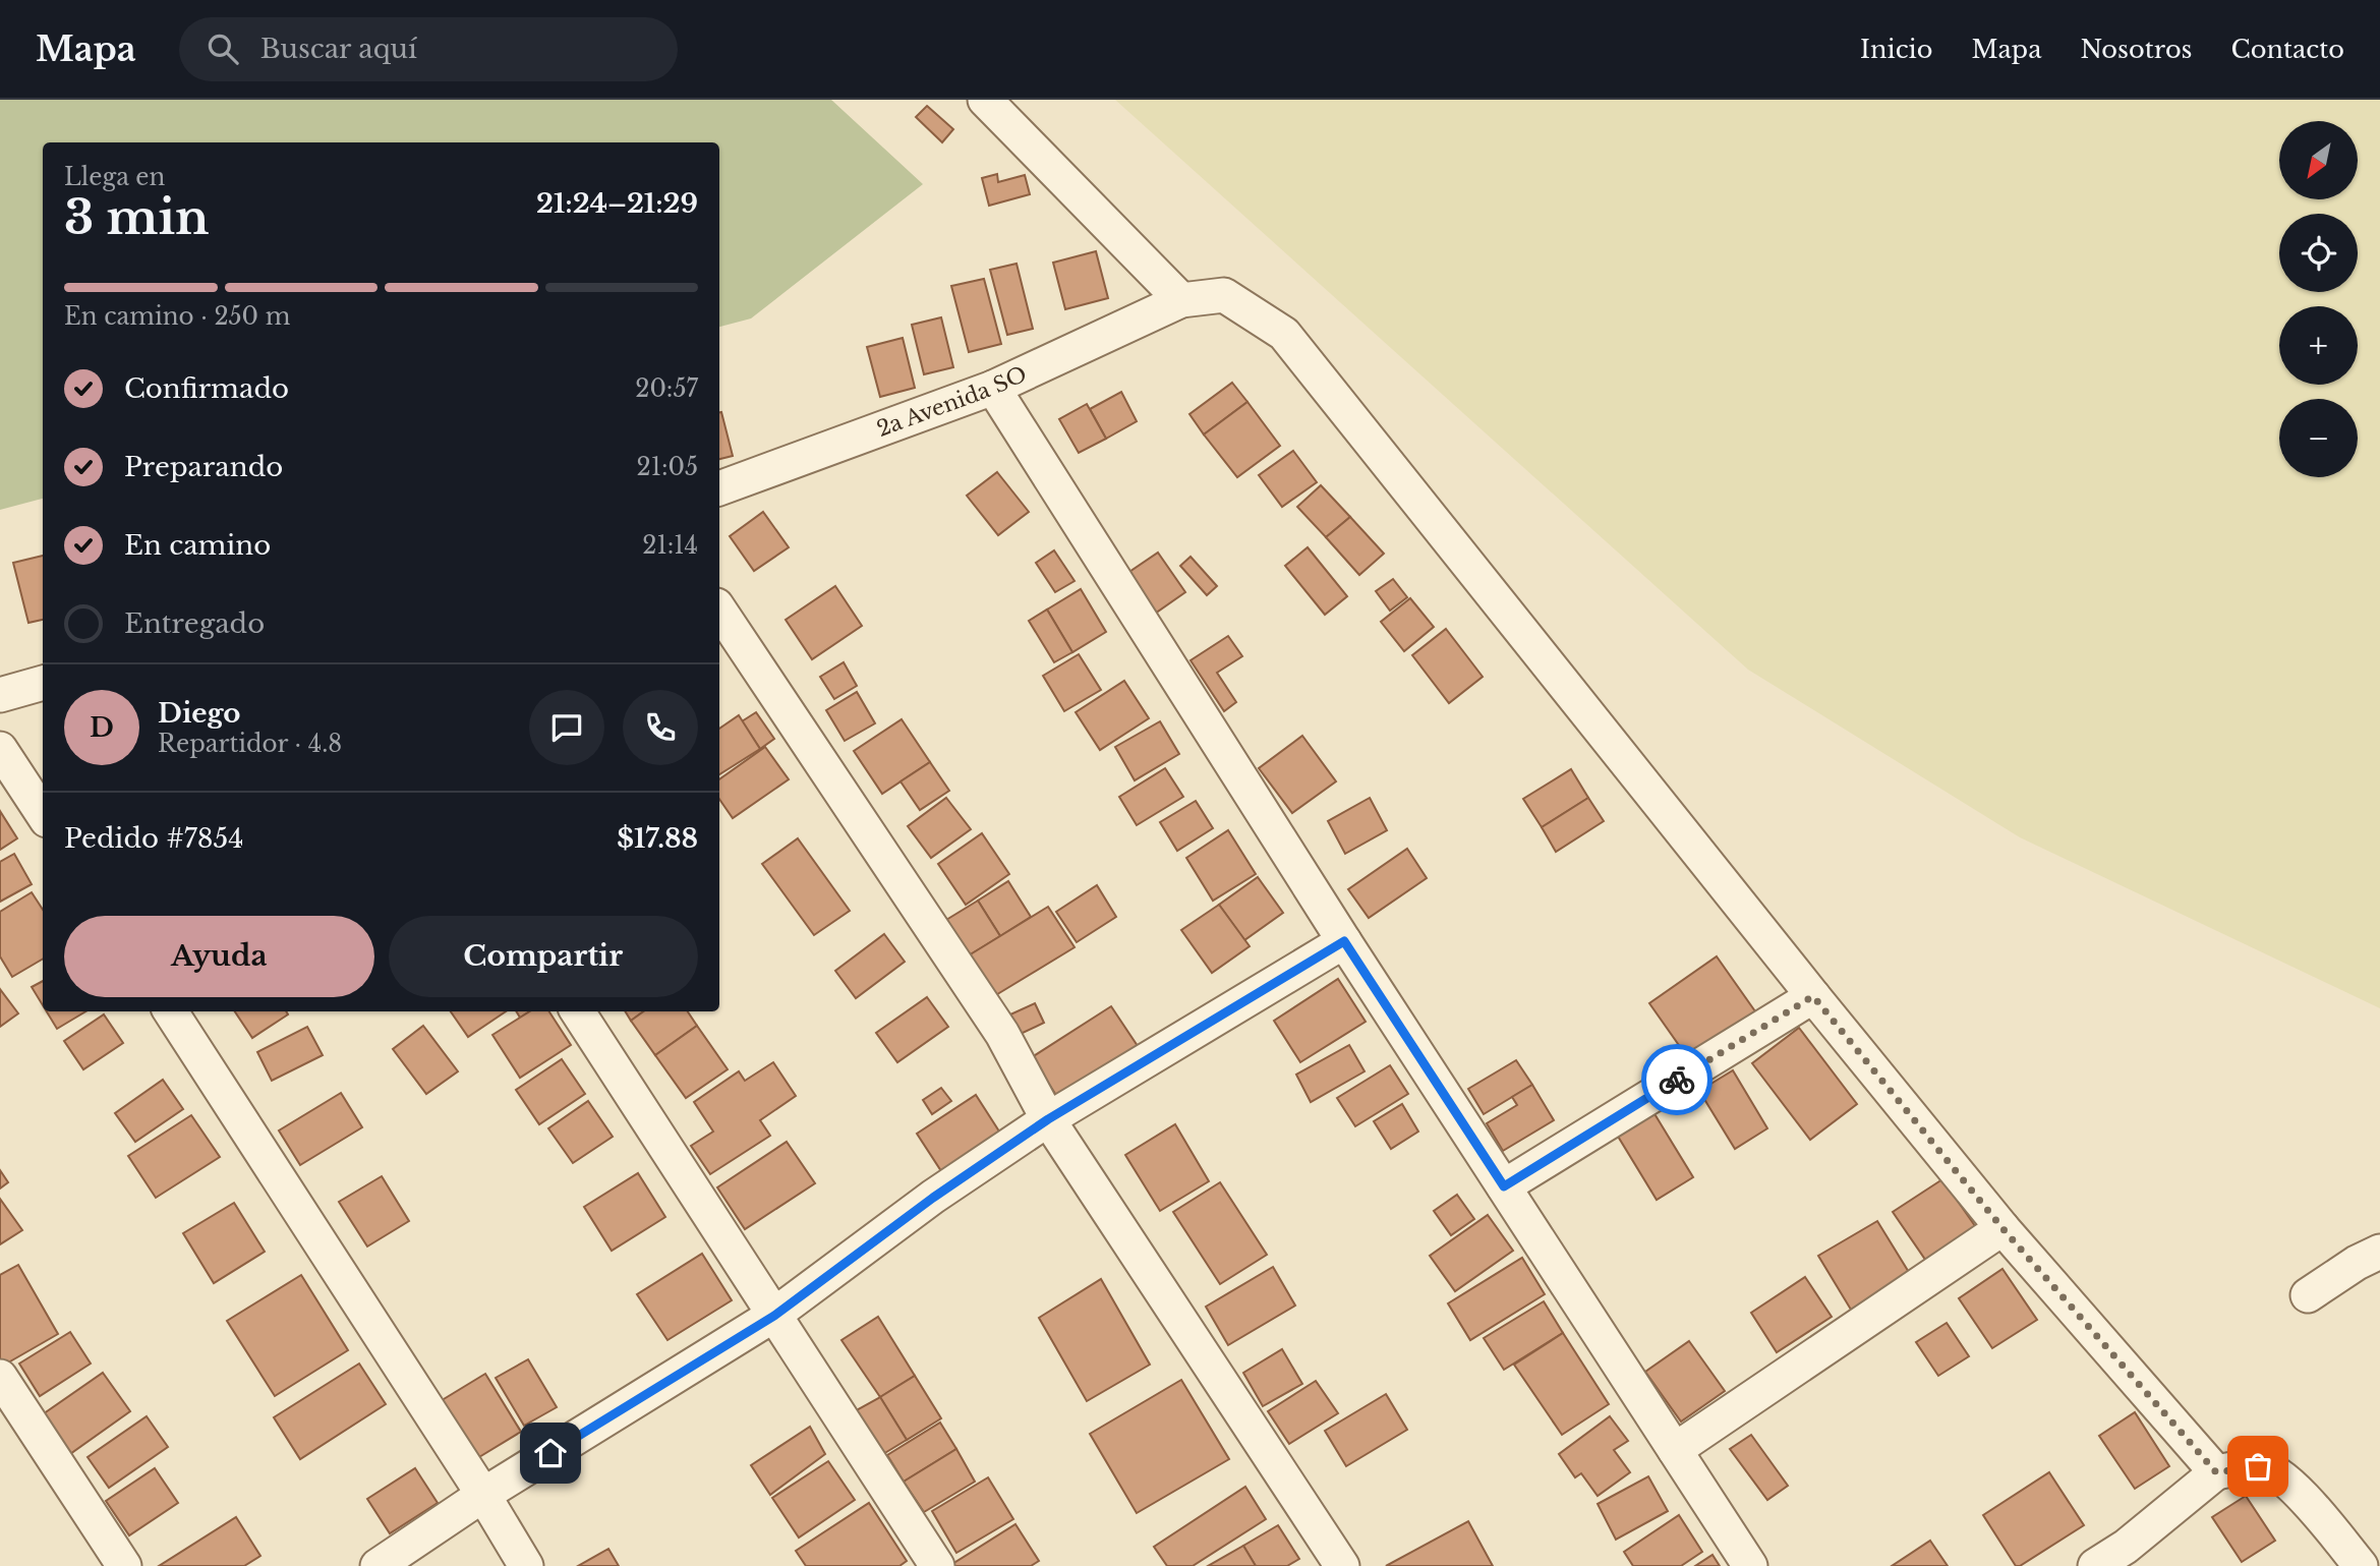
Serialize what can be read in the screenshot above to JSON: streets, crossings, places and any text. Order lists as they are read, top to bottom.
{
  "streets": {
    "street": ["2a Avenida SO"]
  },
  "north": "bottom left",
  "page": {
    "header": "Mapa",
    "search": "Buscar aquí",
    "nav": [
      "Inicio",
      "Mapa",
      "Nosotros",
      "Contacto"
    ],
    "map_buttons": ["+", "−"],
    "heading": ["3 min", "Llega en", "21:24–21:29"],
    "panel": [
      "Diego",
      "Repartidor · 4.8",
      "Pedido #7854",
      "$17.88"
    ],
    "bar": "En camino · 250 m",
    "list": [
      ["Confirmado", "20:57"],
      ["Preparando", "21:05"],
      ["En camino", "21:14"],
      "Entregado"
    ],
    "round": "D",
    "buttons": ["Ayuda", "Compartir"]
  }
}
